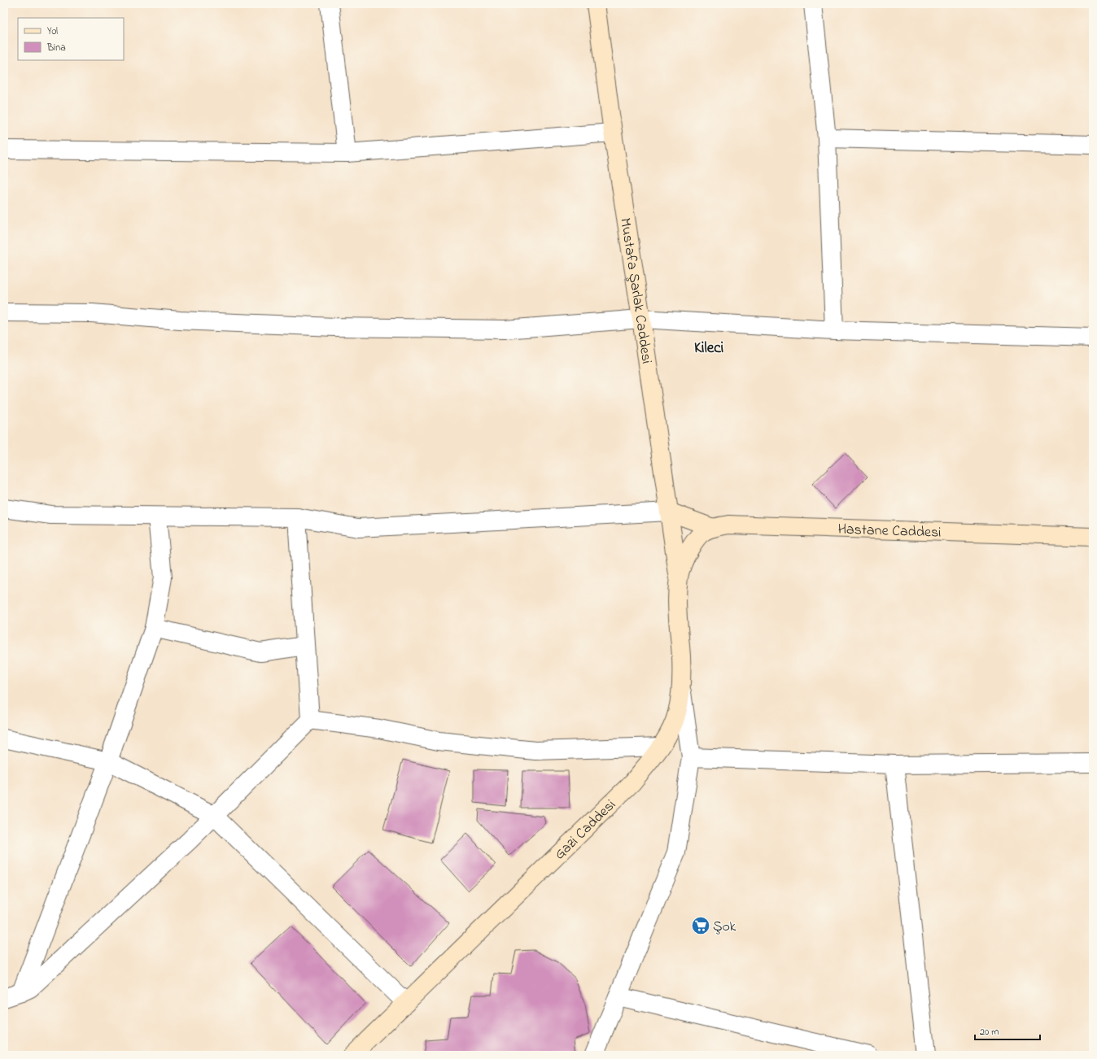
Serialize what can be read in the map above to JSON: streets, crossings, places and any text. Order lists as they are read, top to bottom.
{
  "streets": {
    "main road": ["Mustafa Şarlak Caddesi", "Hastane Caddesi", "Gazi Caddesi"]
  },
  "crossings": [
    ["Mustafa Şarlak Caddesi", "Gazi Caddesi"],
    ["Hastane Caddesi", "Gazi Caddesi"]
  ],
  "districts": ["Kileci"],
  "places": {
    "supermarket": ["Şok"]
  },
  "legend": ["Yol", "Bina"],
  "scale_bar": "20 m"
}
